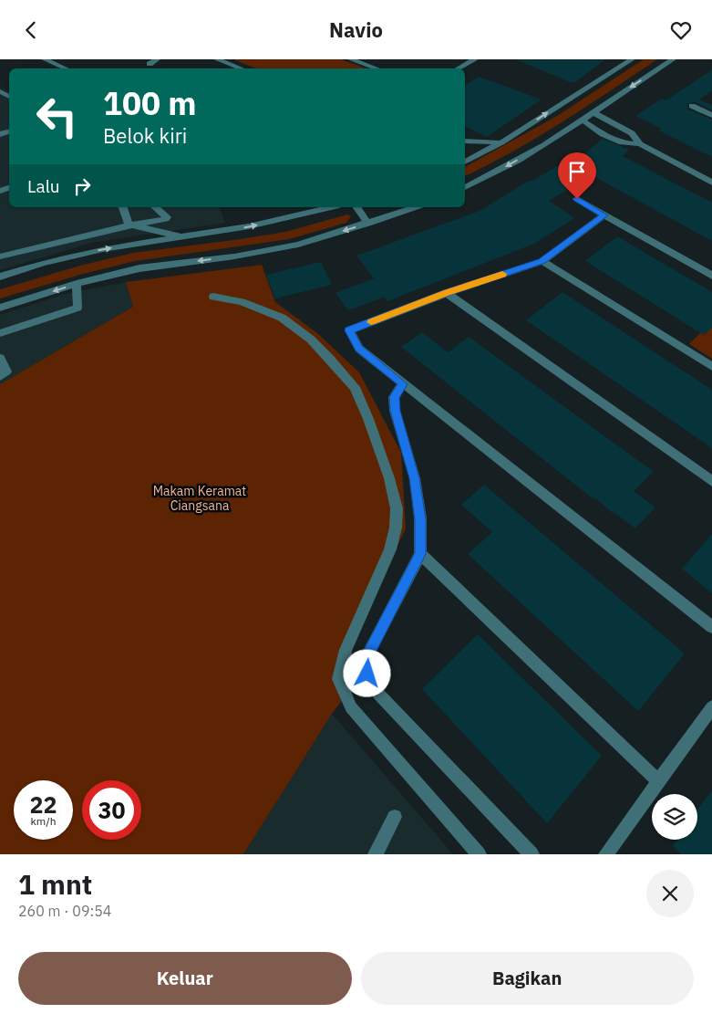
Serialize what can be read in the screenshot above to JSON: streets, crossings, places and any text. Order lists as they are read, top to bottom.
{
  "parks": ["Makam Keramat Ciangsana"],
  "page": {
    "header": "Navio",
    "turn": ["100 m", "Belok kiri"],
    "then": "Lalu",
    "speed": "22 km/h",
    "limit": "30",
    "heading": ["1 mnt", "260 m · 09:54"],
    "buttons": ["Keluar", "Bagikan"]
  }
}
